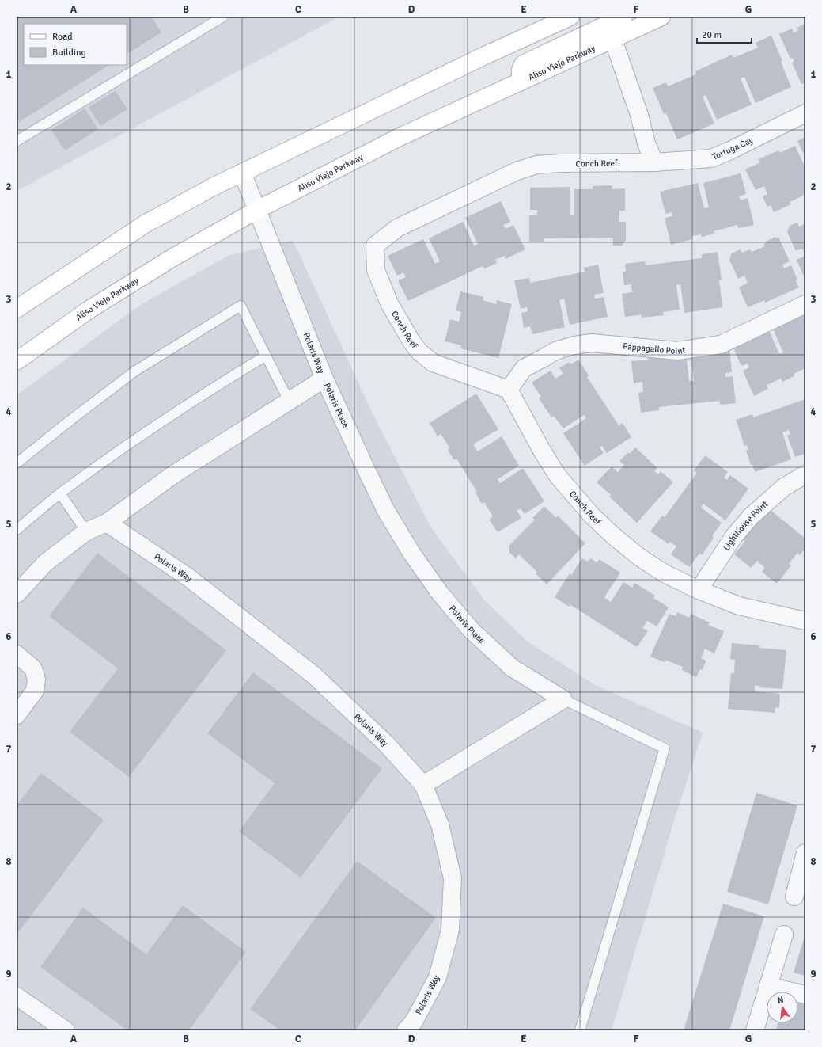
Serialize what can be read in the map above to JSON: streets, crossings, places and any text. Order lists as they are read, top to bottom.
{
  "streets": {
    "main road": ["Aliso Viejo Parkway"],
    "street": [
      "Tortuga Cay",
      "Conch Reef",
      "Pappagallo Point",
      "Polaris Way",
      "Polaris Place",
      "Lighthouse Point"
    ]
  },
  "crossings": [
    ["Aliso Viejo Parkway", "Polaris Way"],
    ["Tortuga Cay", "Conch Reef"],
    ["Conch Reef", "Pappagallo Point"],
    ["Conch Reef", "Lighthouse Point"],
    ["Polaris Way", "Polaris Place"]
  ],
  "legend": ["Road", "Building"],
  "scale_bar": "20 m",
  "north": "top",
  "grid": {
    "columns": [
      "A",
      "B",
      "C",
      "D",
      "E",
      "F",
      "G"
    ],
    "rows": [
      "1",
      "2",
      "3",
      "4",
      "5",
      "6",
      "7",
      "8",
      "9"
    ]
  }
}
